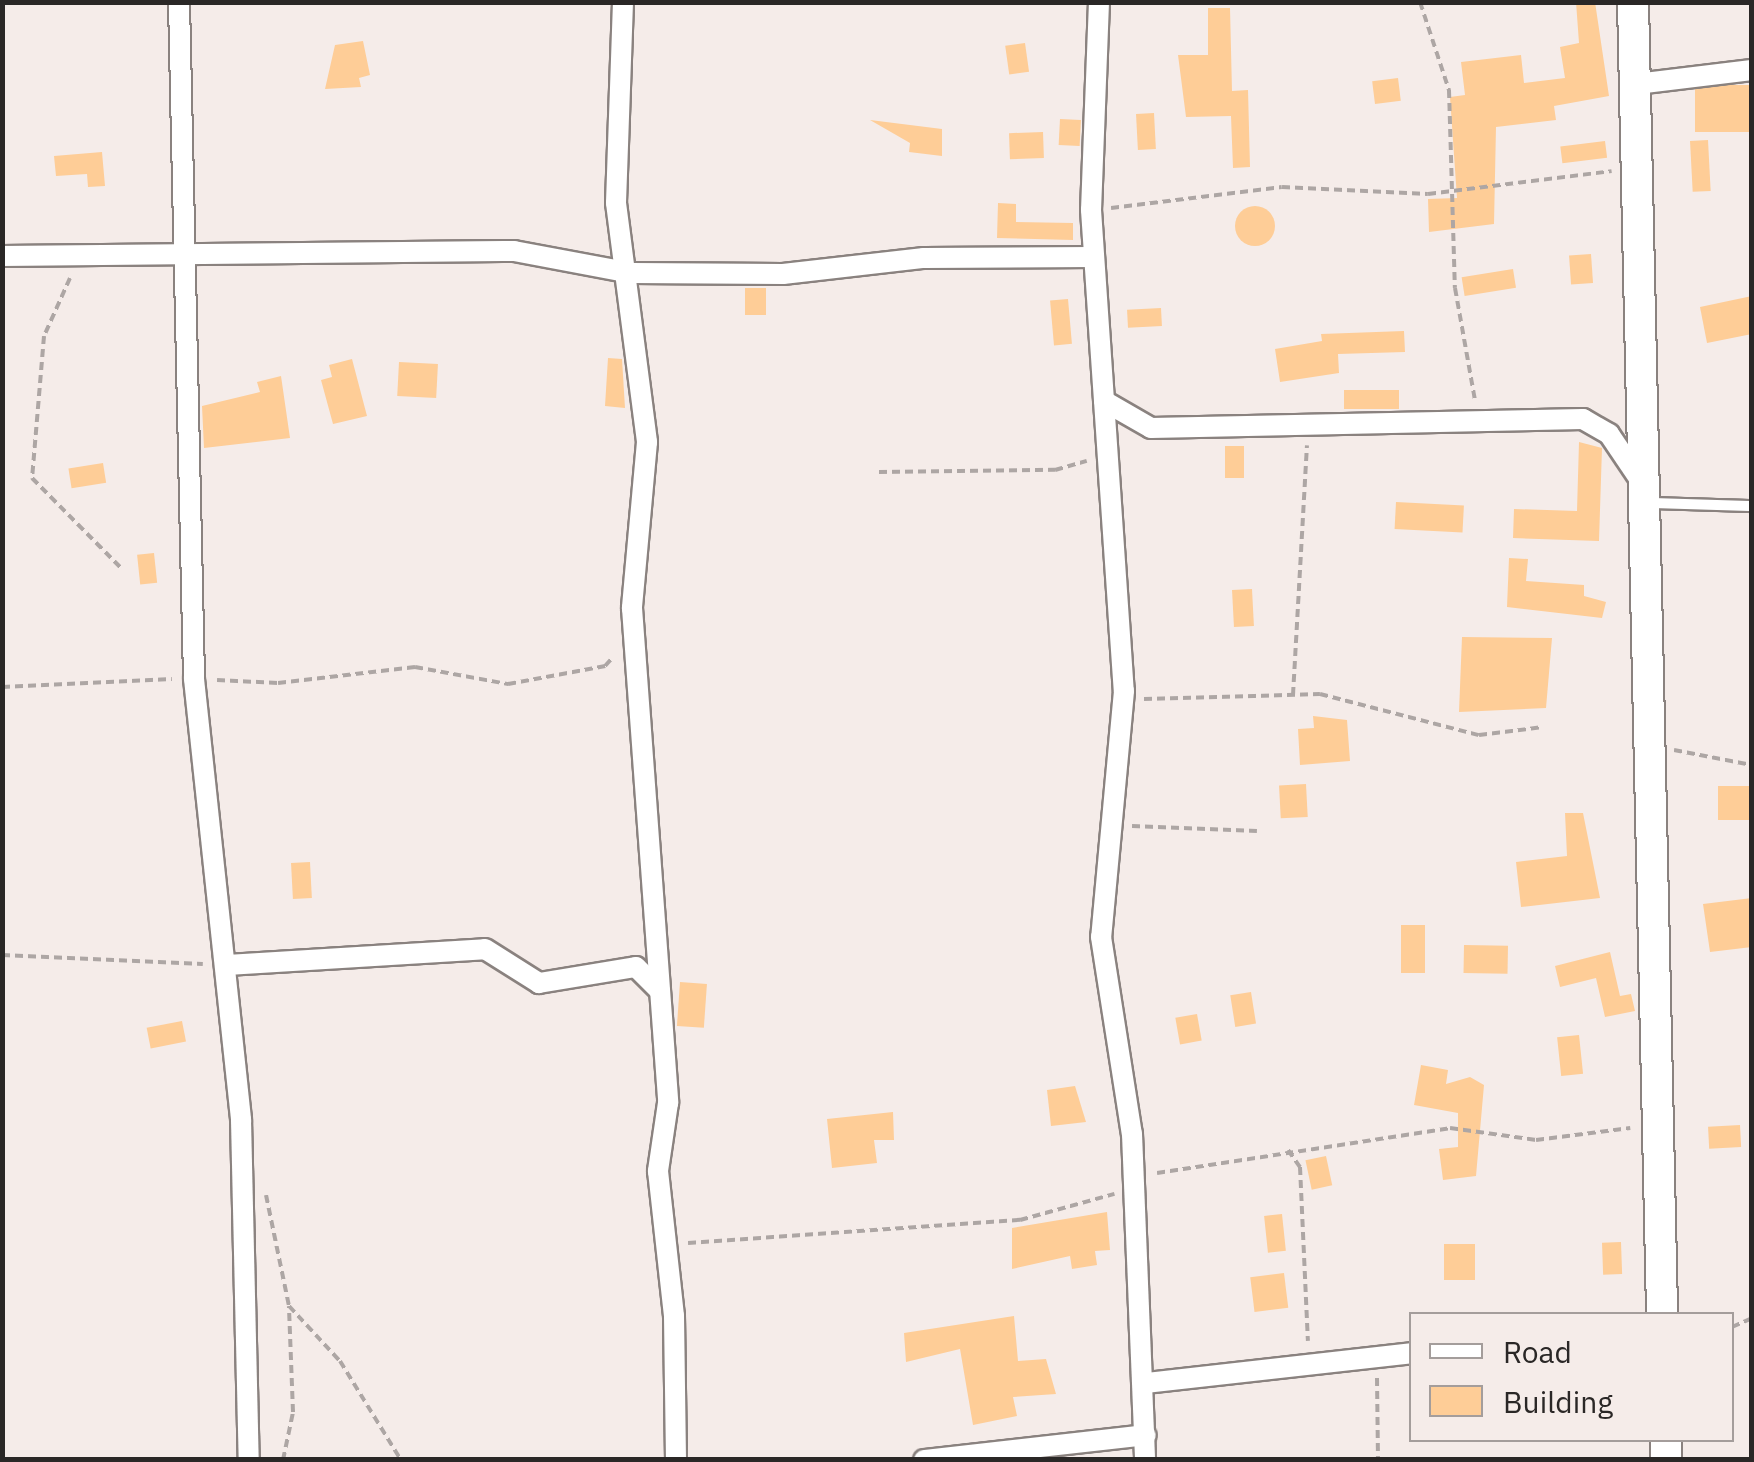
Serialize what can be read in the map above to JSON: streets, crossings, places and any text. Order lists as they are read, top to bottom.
{
  "legend": ["Road", "Building"]
}
